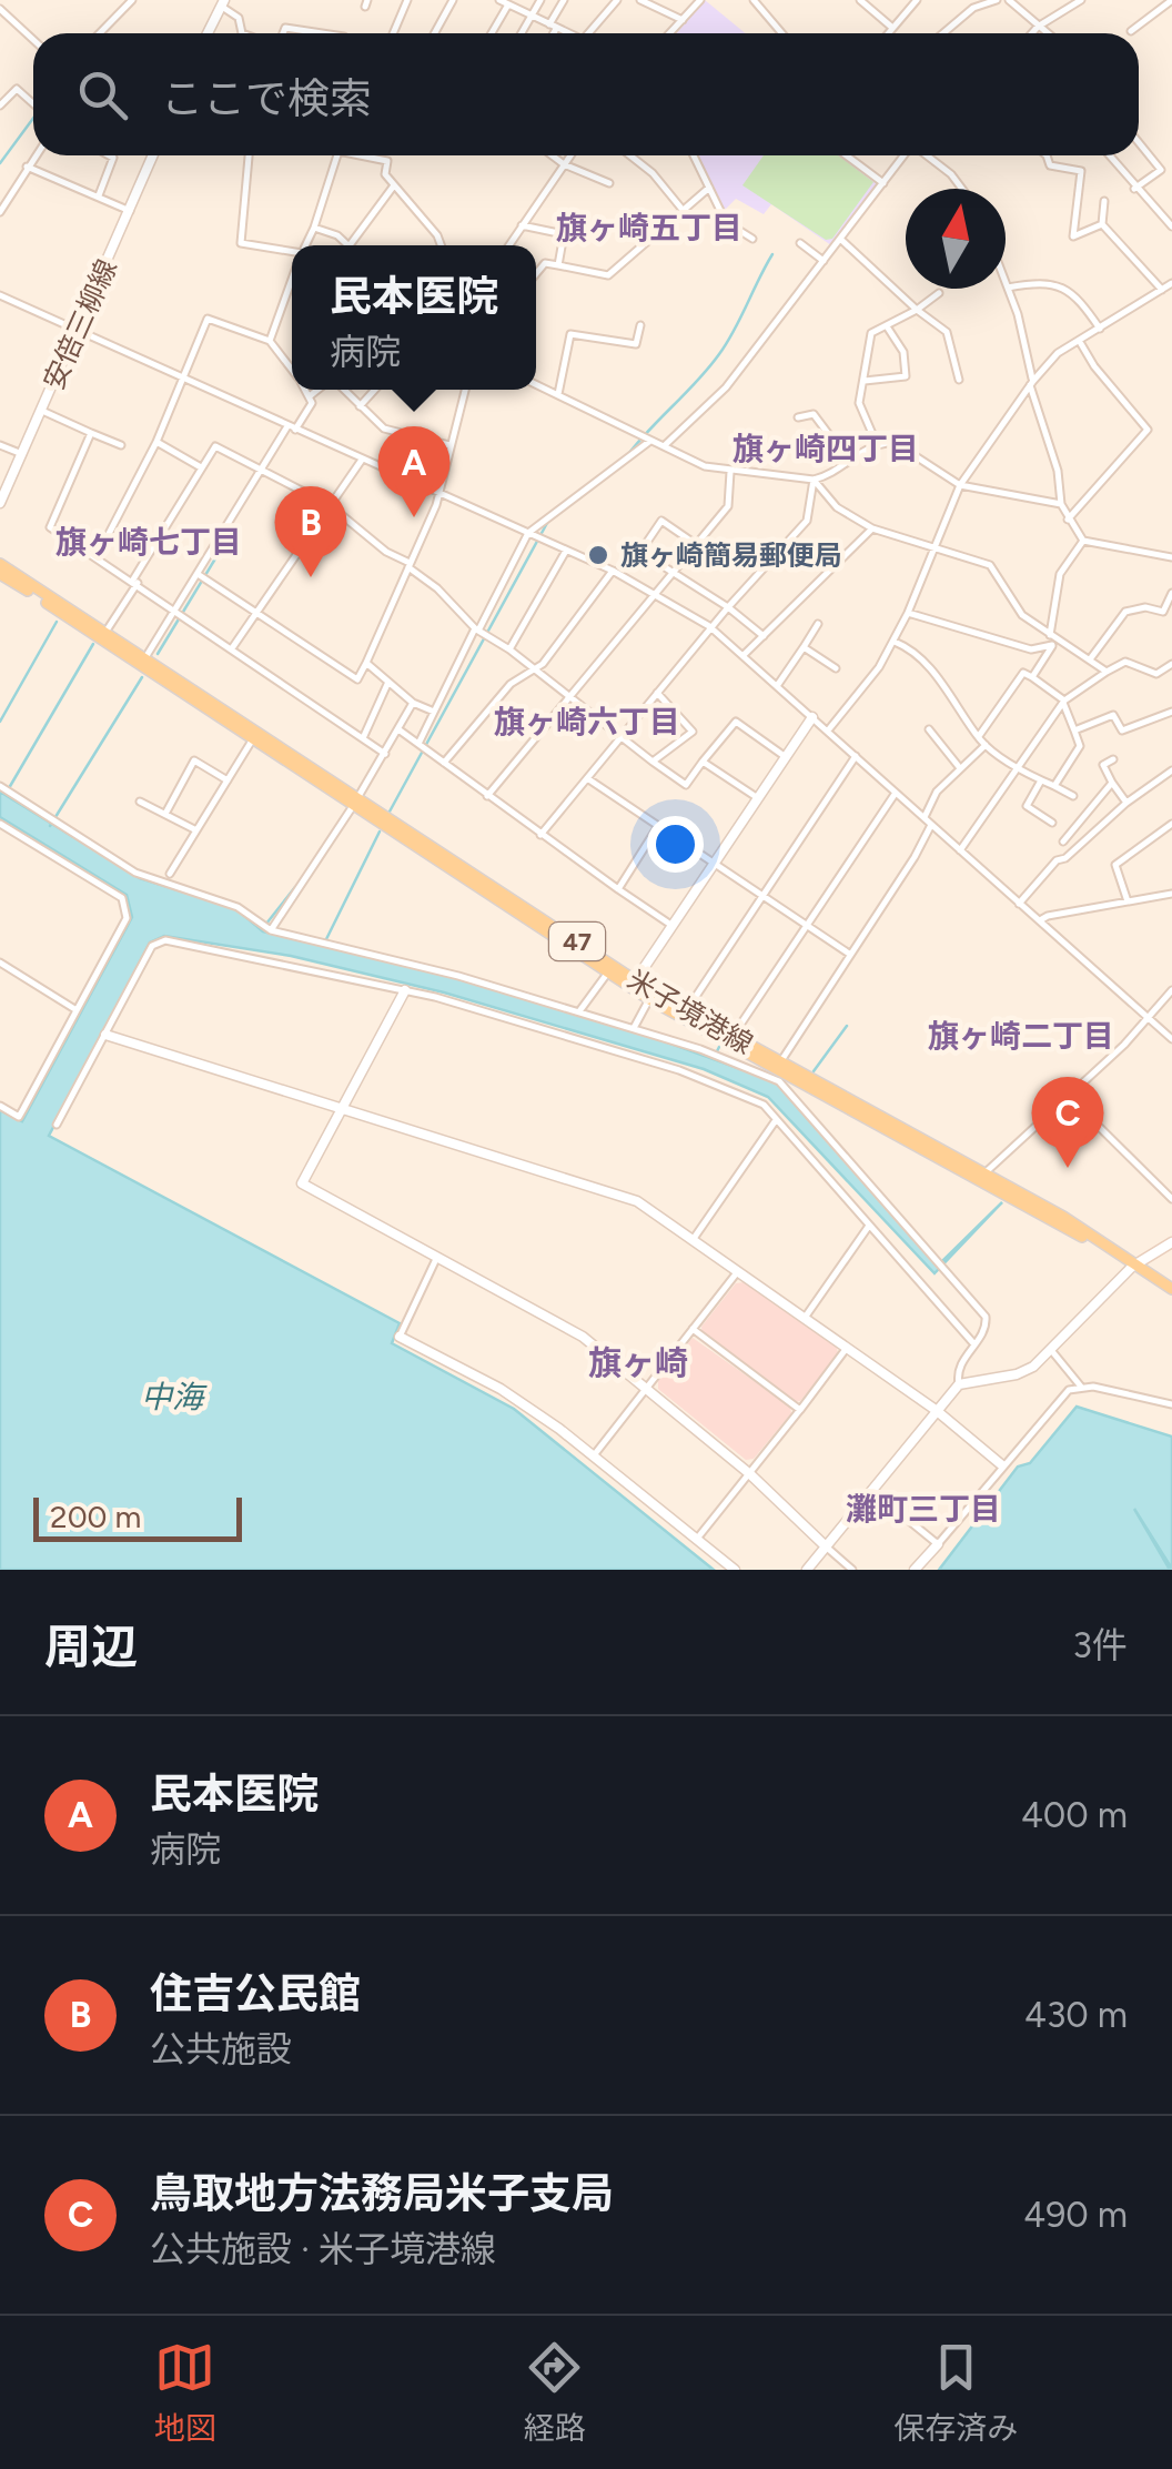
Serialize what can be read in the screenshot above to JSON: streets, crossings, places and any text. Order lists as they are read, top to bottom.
{
  "streets": {
    "main road": ["47", "米子境港線"],
    "street": ["安倍三柳線"]
  },
  "districts": [
    "旗ヶ崎五丁目",
    "旗ヶ崎四丁目",
    "旗ヶ崎七丁目",
    "旗ヶ崎六丁目",
    "旗ヶ崎二丁目",
    "旗ヶ崎",
    "灘町三丁目"
  ],
  "water": ["中海"],
  "places": ["旗ヶ崎簡易郵便局"],
  "scale_bar": "200 m",
  "north": "top",
  "page": {
    "search": "ここで検索",
    "popup": ["民本医院", "病院"],
    "pins": ["A", "B", "C"],
    "scale": "200 m",
    "heading": ["周辺", "3件"],
    "list": [
      {
        "mark": "A",
        "name": "民本医院",
        "note": "病院",
        "value": "400 m"
      },
      {
        "mark": "B",
        "name": "住吉公民館",
        "note": "公共施設",
        "value": "430 m"
      },
      {
        "mark": "C",
        "name": "鳥取地方法務局米子支局",
        "note": "公共施設 · 米子境港線",
        "value": "490 m"
      }
    ],
    "nav": ["地図", "経路", "保存済み"]
  }
}
